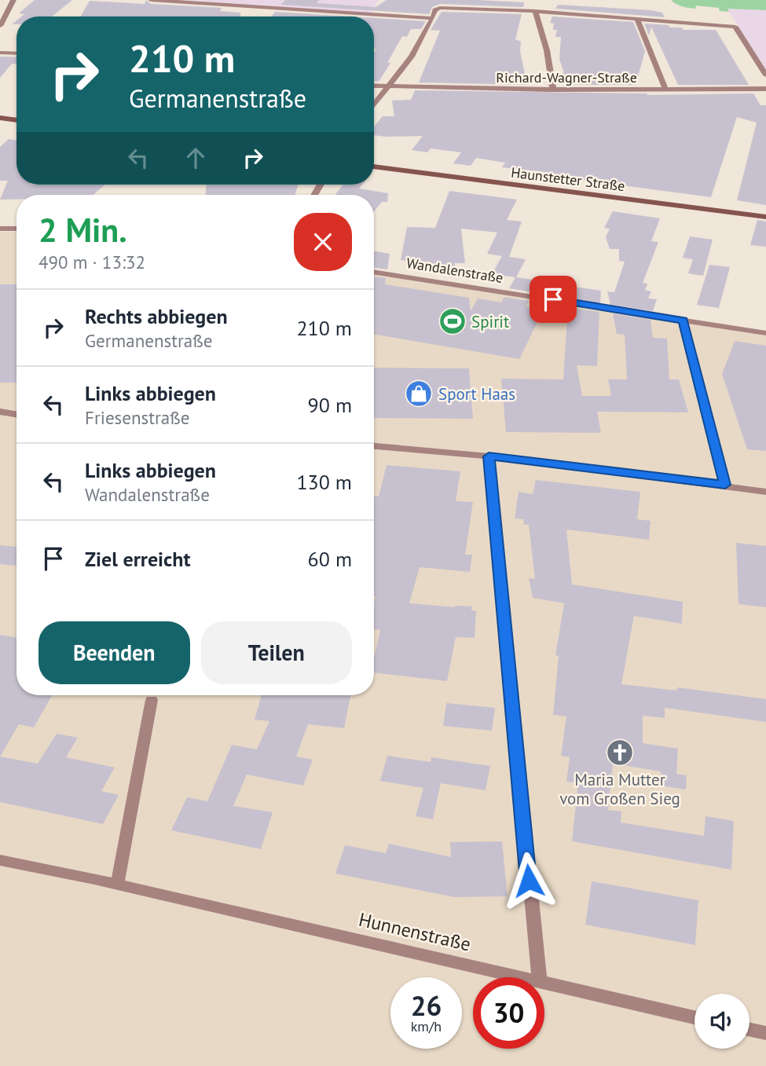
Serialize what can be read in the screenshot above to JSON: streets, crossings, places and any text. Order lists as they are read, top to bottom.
{
  "streets": {
    "main road": ["Haunstetter Straße"],
    "street": ["Richard-Wagner-Straße", "Wandalenstraße", "Hunnenstraße"]
  },
  "places": {
    "sports": ["Spirit"],
    "shop": ["Sport Haas"],
    "church": ["Maria Mutter vom Großen Sieg"]
  },
  "page": {
    "turn": ["210 m", "Germanenstraße"],
    "heading": ["2 Min.", "490 m · 13:32"],
    "list": [
      {
        "name": "Rechts abbiegen",
        "note": "Germanenstraße",
        "value": "210 m"
      },
      {
        "name": "Links abbiegen",
        "note": "Friesenstraße",
        "value": "90 m"
      },
      {
        "name": "Links abbiegen",
        "note": "Wandalenstraße",
        "value": "130 m"
      },
      {
        "name": "Ziel erreicht",
        "value": "60 m"
      }
    ],
    "buttons": ["Beenden", "Teilen"],
    "speed": "26 km/h",
    "limit": "30"
  }
}
